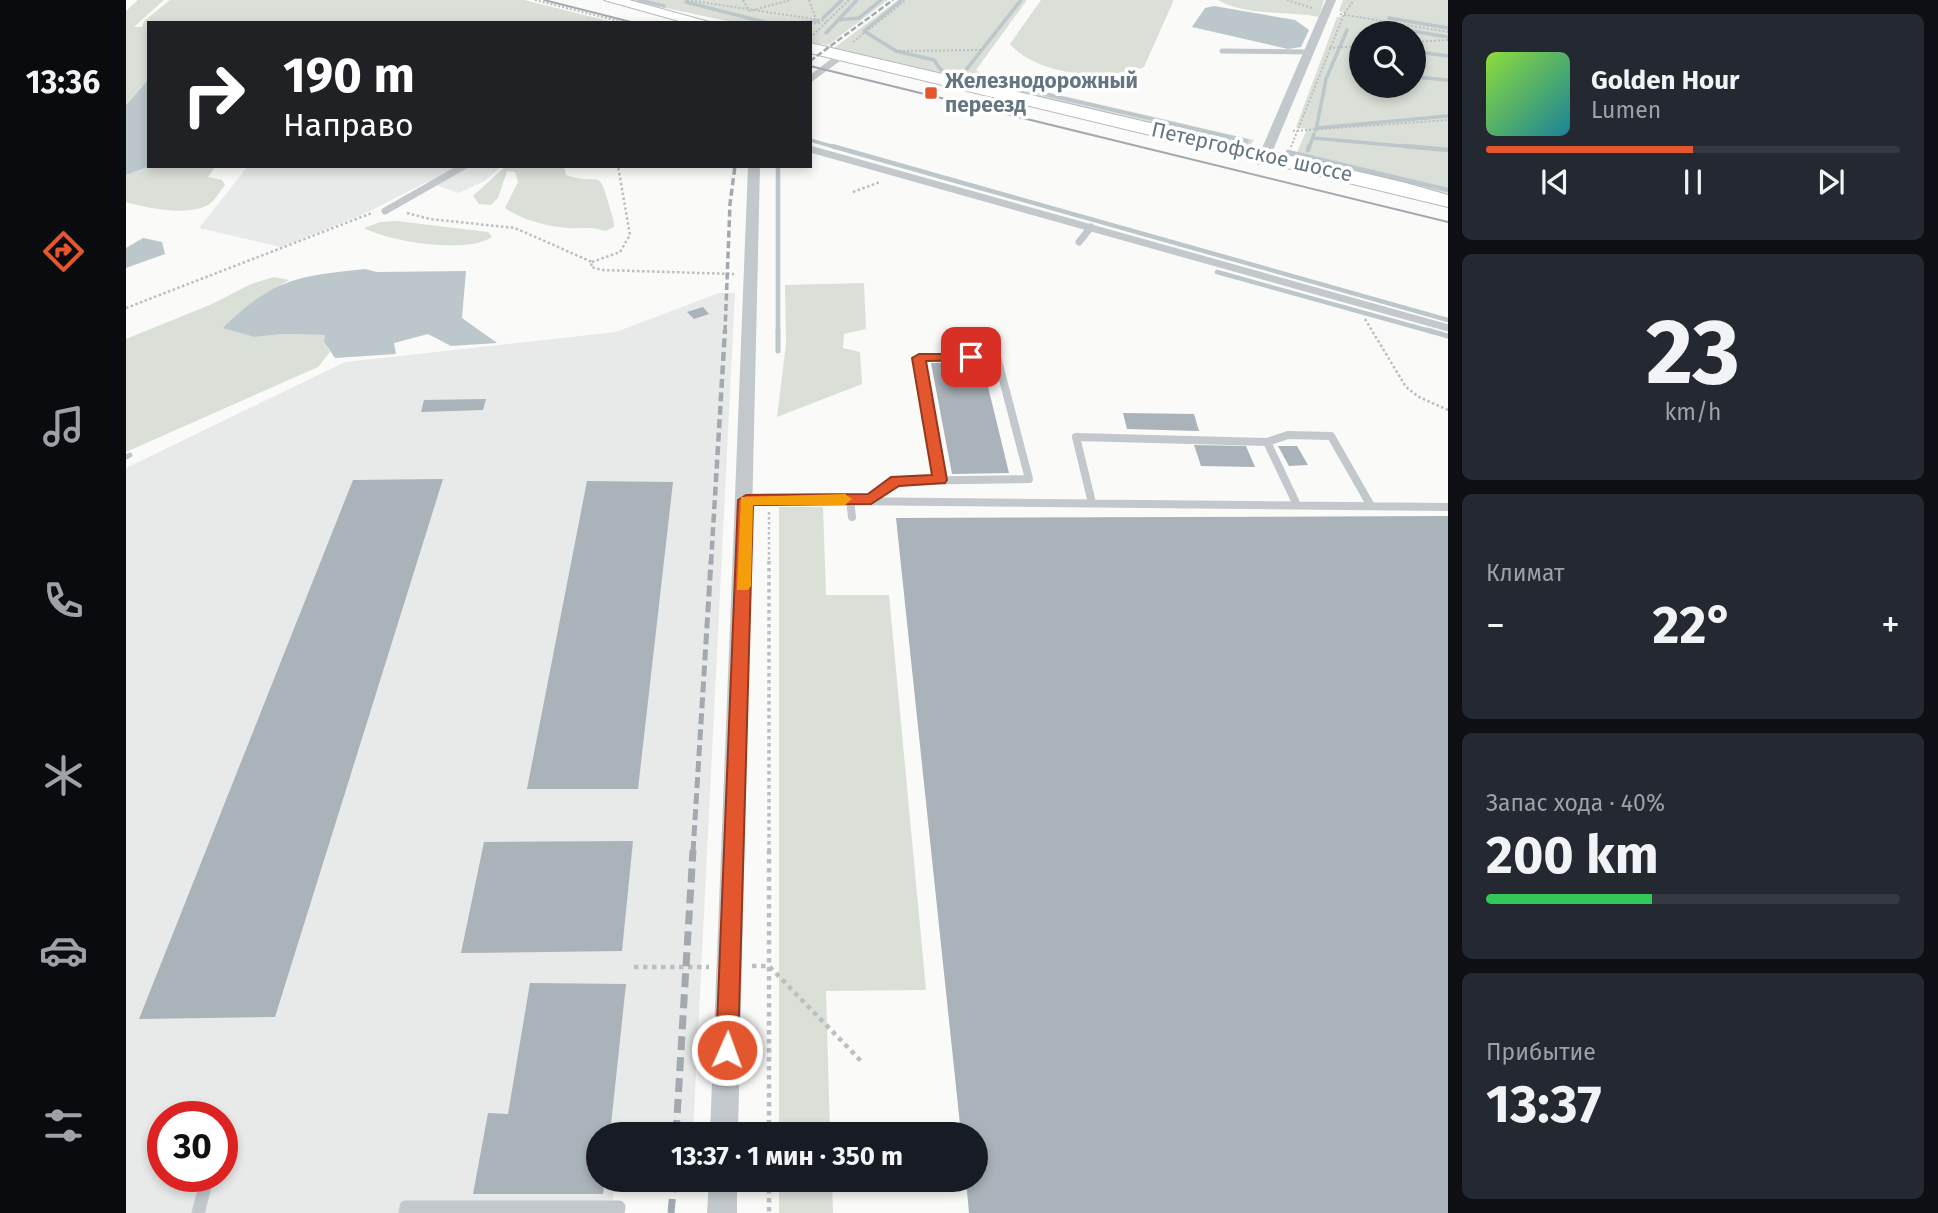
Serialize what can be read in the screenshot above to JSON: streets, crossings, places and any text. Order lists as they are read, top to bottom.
{
  "streets": {
    "main road": ["Петергофское шоссе"]
  },
  "places": {
    "transit": ["Железнодорожный переезд"]
  },
  "page": {
    "tabs": "13:36",
    "turn": ["190 m", "Направо"],
    "song": ["Golden Hour", "Lumen"],
    "tile": [
      ["23", "km/h"],
      "Климат",
      ["Запас хода · 40%", "200 km"],
      ["Прибытие", "13:37"]
    ],
    "heat": ["−", "22°", "+"],
    "limit": "30",
    "trip": "13:37 · 1 мин · 350 m"
  }
}
